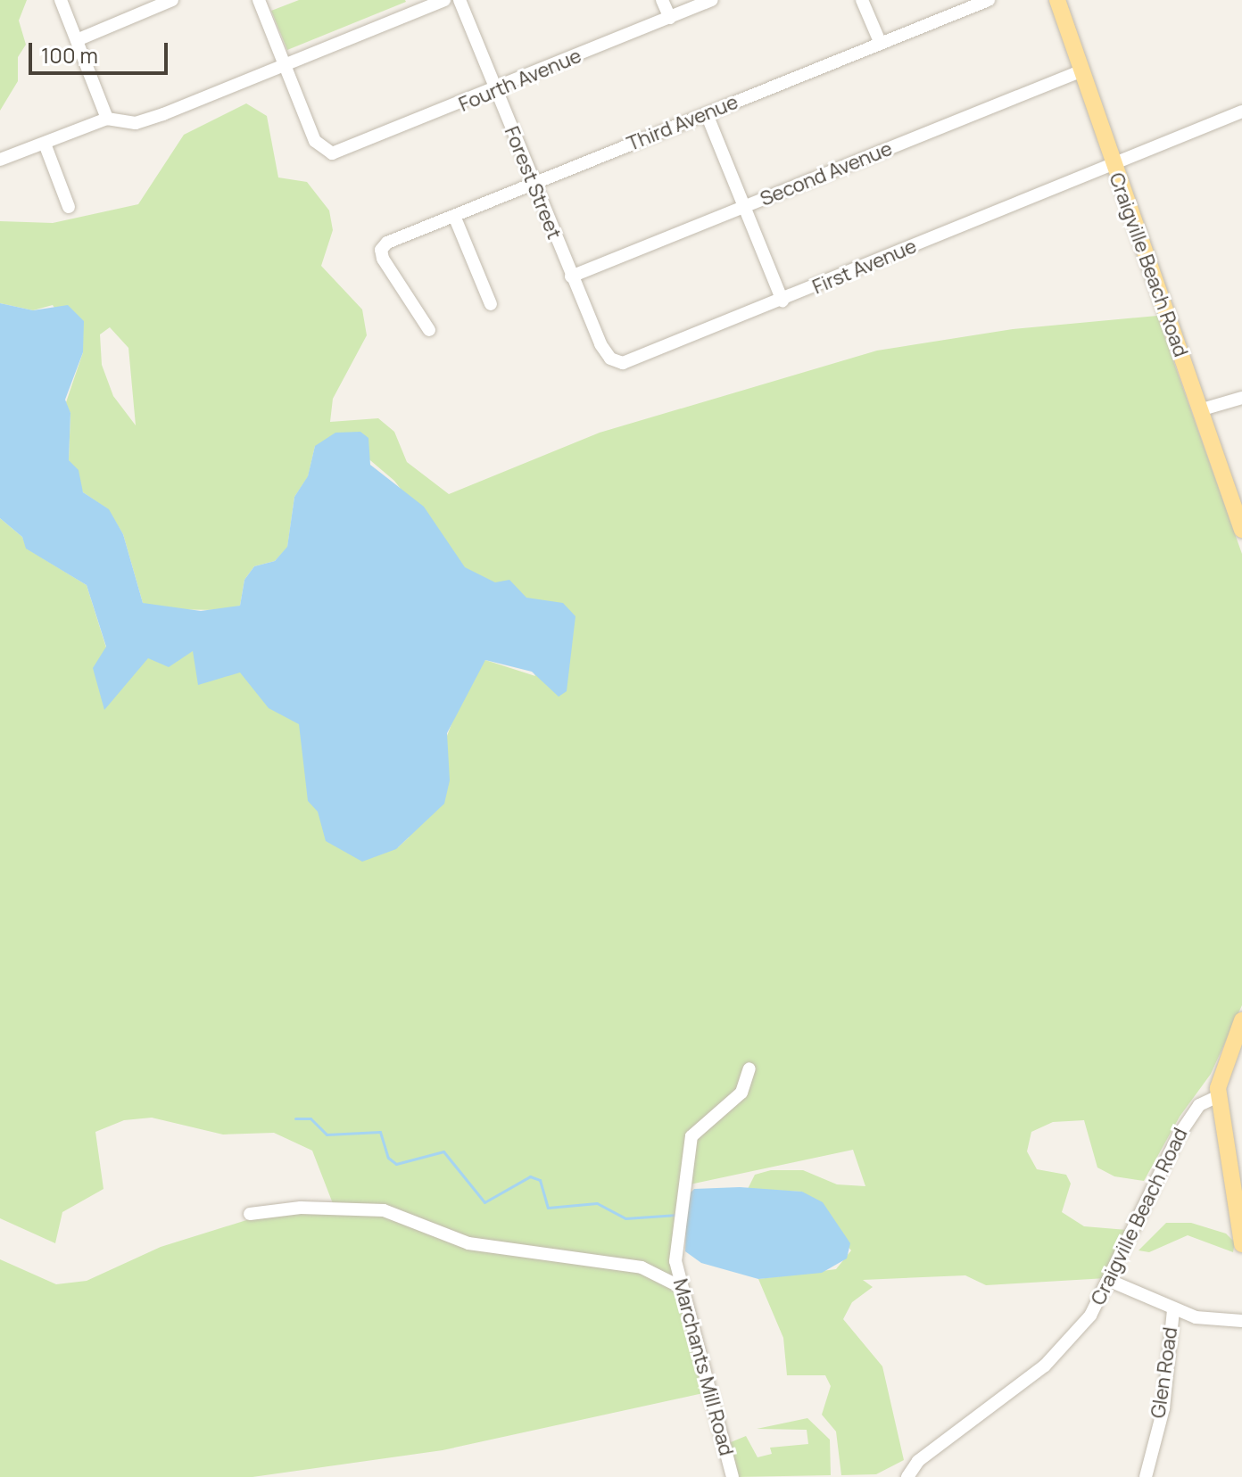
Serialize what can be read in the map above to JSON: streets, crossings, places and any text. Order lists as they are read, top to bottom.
{
  "streets": {
    "main road": ["Craigville Beach Road"],
    "street": [
      "Fourth Avenue",
      "Third Avenue",
      "Second Avenue",
      "Forest Street",
      "First Avenue",
      "Marchants Mill Road",
      "Glen Road"
    ]
  },
  "crossings": [
    ["Fourth Avenue", "Forest Street"],
    ["Third Avenue", "Forest Street"],
    ["Second Avenue", "Forest Street"],
    ["Second Avenue", "Craigville Beach Road"],
    ["Forest Street", "First Avenue"],
    ["Craigville Beach Road", "First Avenue"]
  ],
  "scale_bar": "100 m"
}
